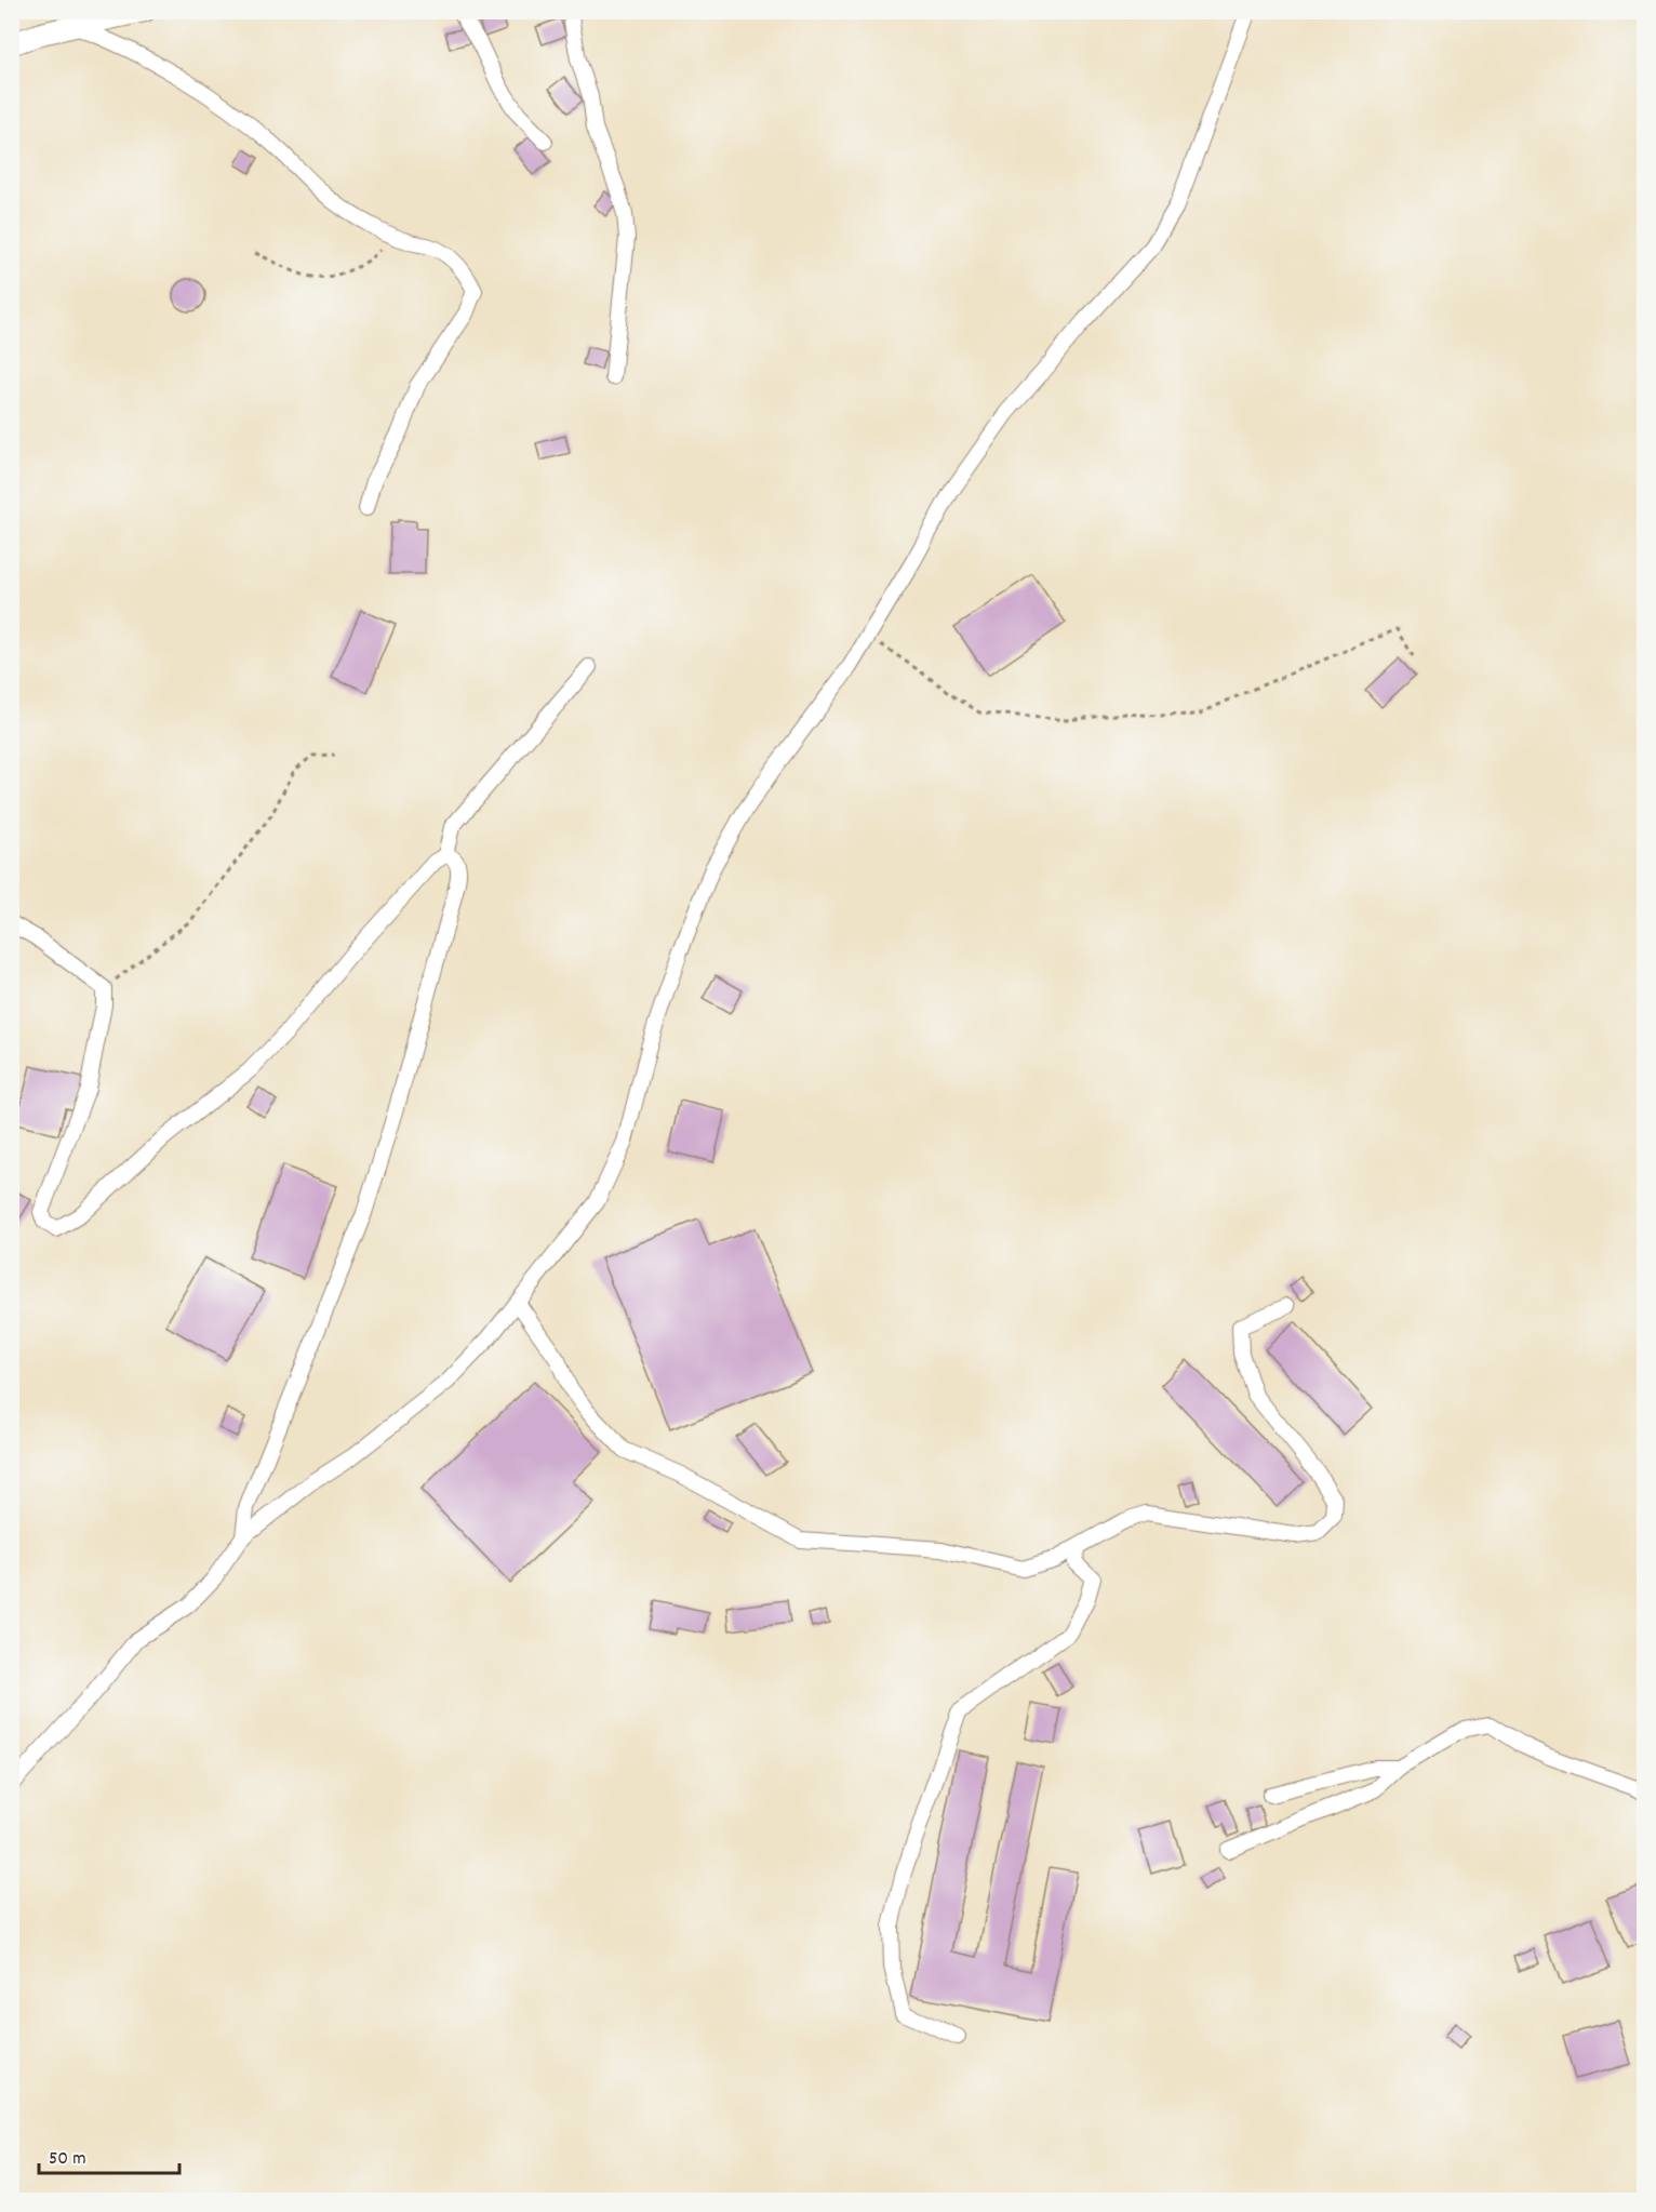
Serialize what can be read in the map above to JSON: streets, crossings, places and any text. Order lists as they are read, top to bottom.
{
  "scale_bar": "50 m"
}
